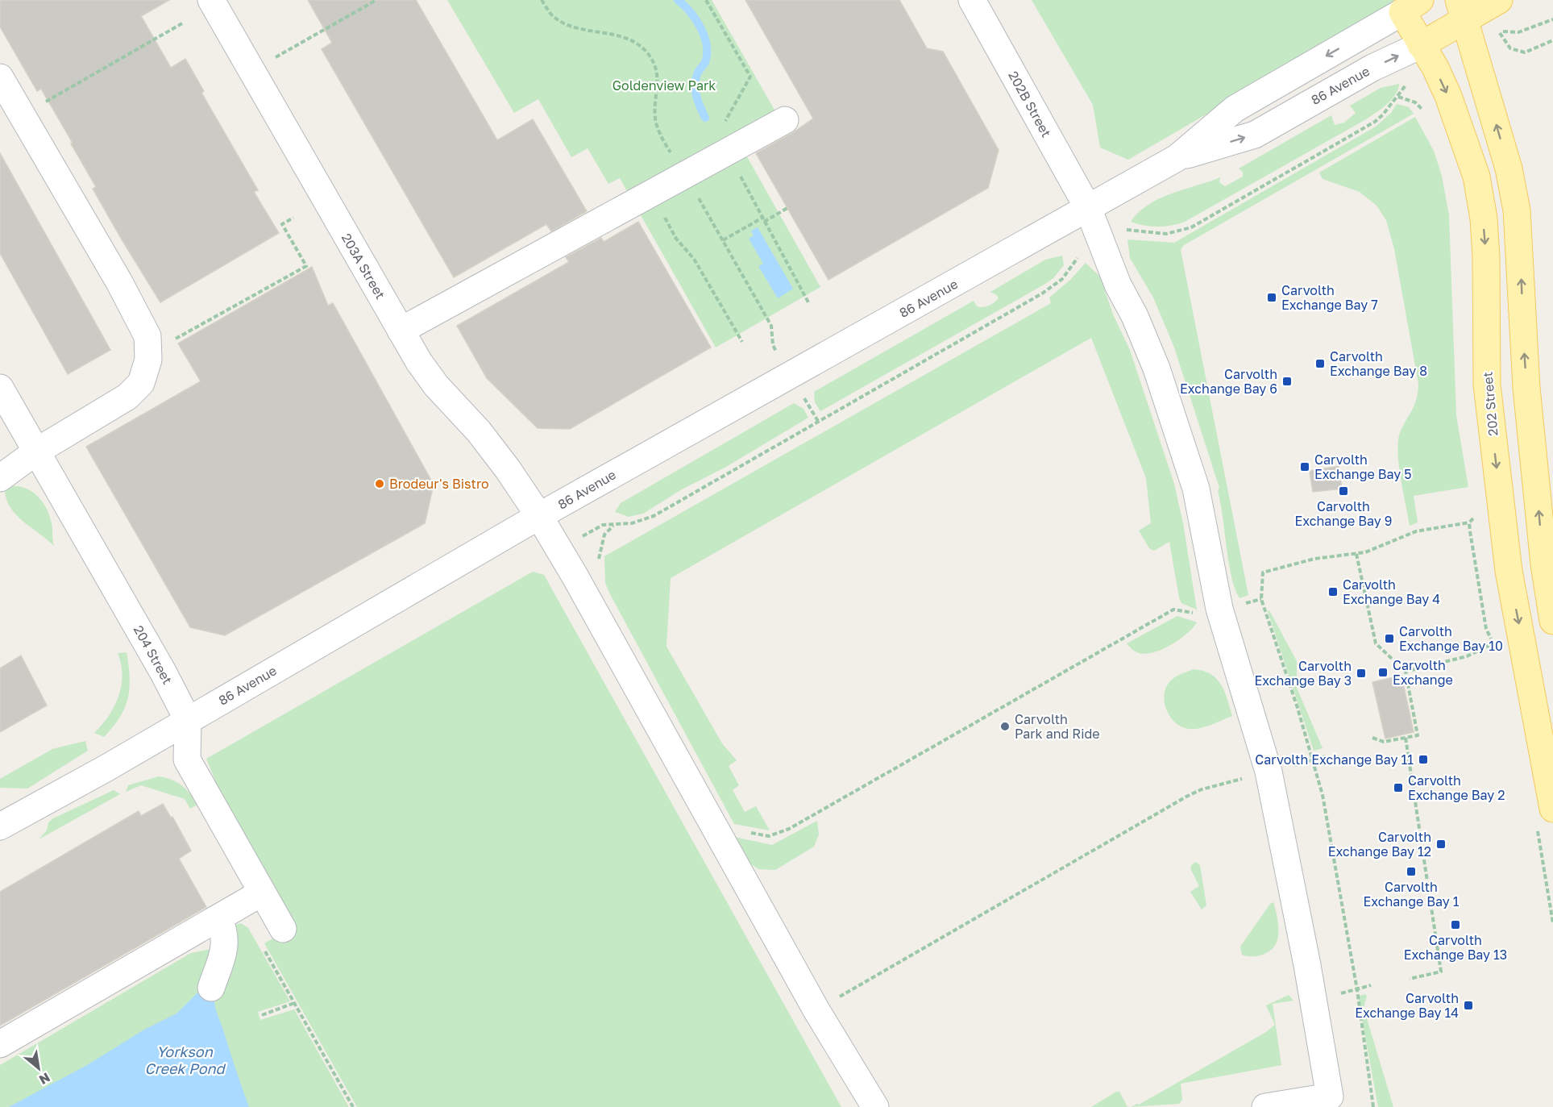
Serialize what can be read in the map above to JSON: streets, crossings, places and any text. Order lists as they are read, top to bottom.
{
  "streets": {
    "main road": ["86 Avenue", "202 Street"],
    "street": ["202B Street", "203A Street", "204 Street"]
  },
  "crossings": [
    ["86 Avenue", "202B Street"],
    ["86 Avenue", "203A Street"],
    ["86 Avenue", "202 Street"],
    ["86 Avenue", "204 Street"]
  ],
  "water": ["Yorkson Creek Pond"],
  "parks": ["Goldenview Park"],
  "places": {
    "transit": [
      "Carvolth Exchange Bay 7",
      "Carvolth Exchange Bay 8",
      "Carvolth Exchange Bay 6",
      "Carvolth Exchange Bay 5",
      "Carvolth Exchange Bay 9",
      "Carvolth Exchange Bay 4",
      "Carvolth Exchange Bay 10",
      "Carvolth Exchange",
      "Carvolth Exchange Bay 3",
      "Carvolth Exchange Bay 11",
      "Carvolth Exchange Bay 2",
      "Carvolth Exchange Bay 12",
      "Carvolth Exchange Bay 1",
      "Carvolth Exchange Bay 13",
      "Carvolth Exchange Bay 14"
    ],
    "other": ["Brodeur's Bistro", "Carvolth Park and Ride"]
  },
  "north": "bottom right"
}
